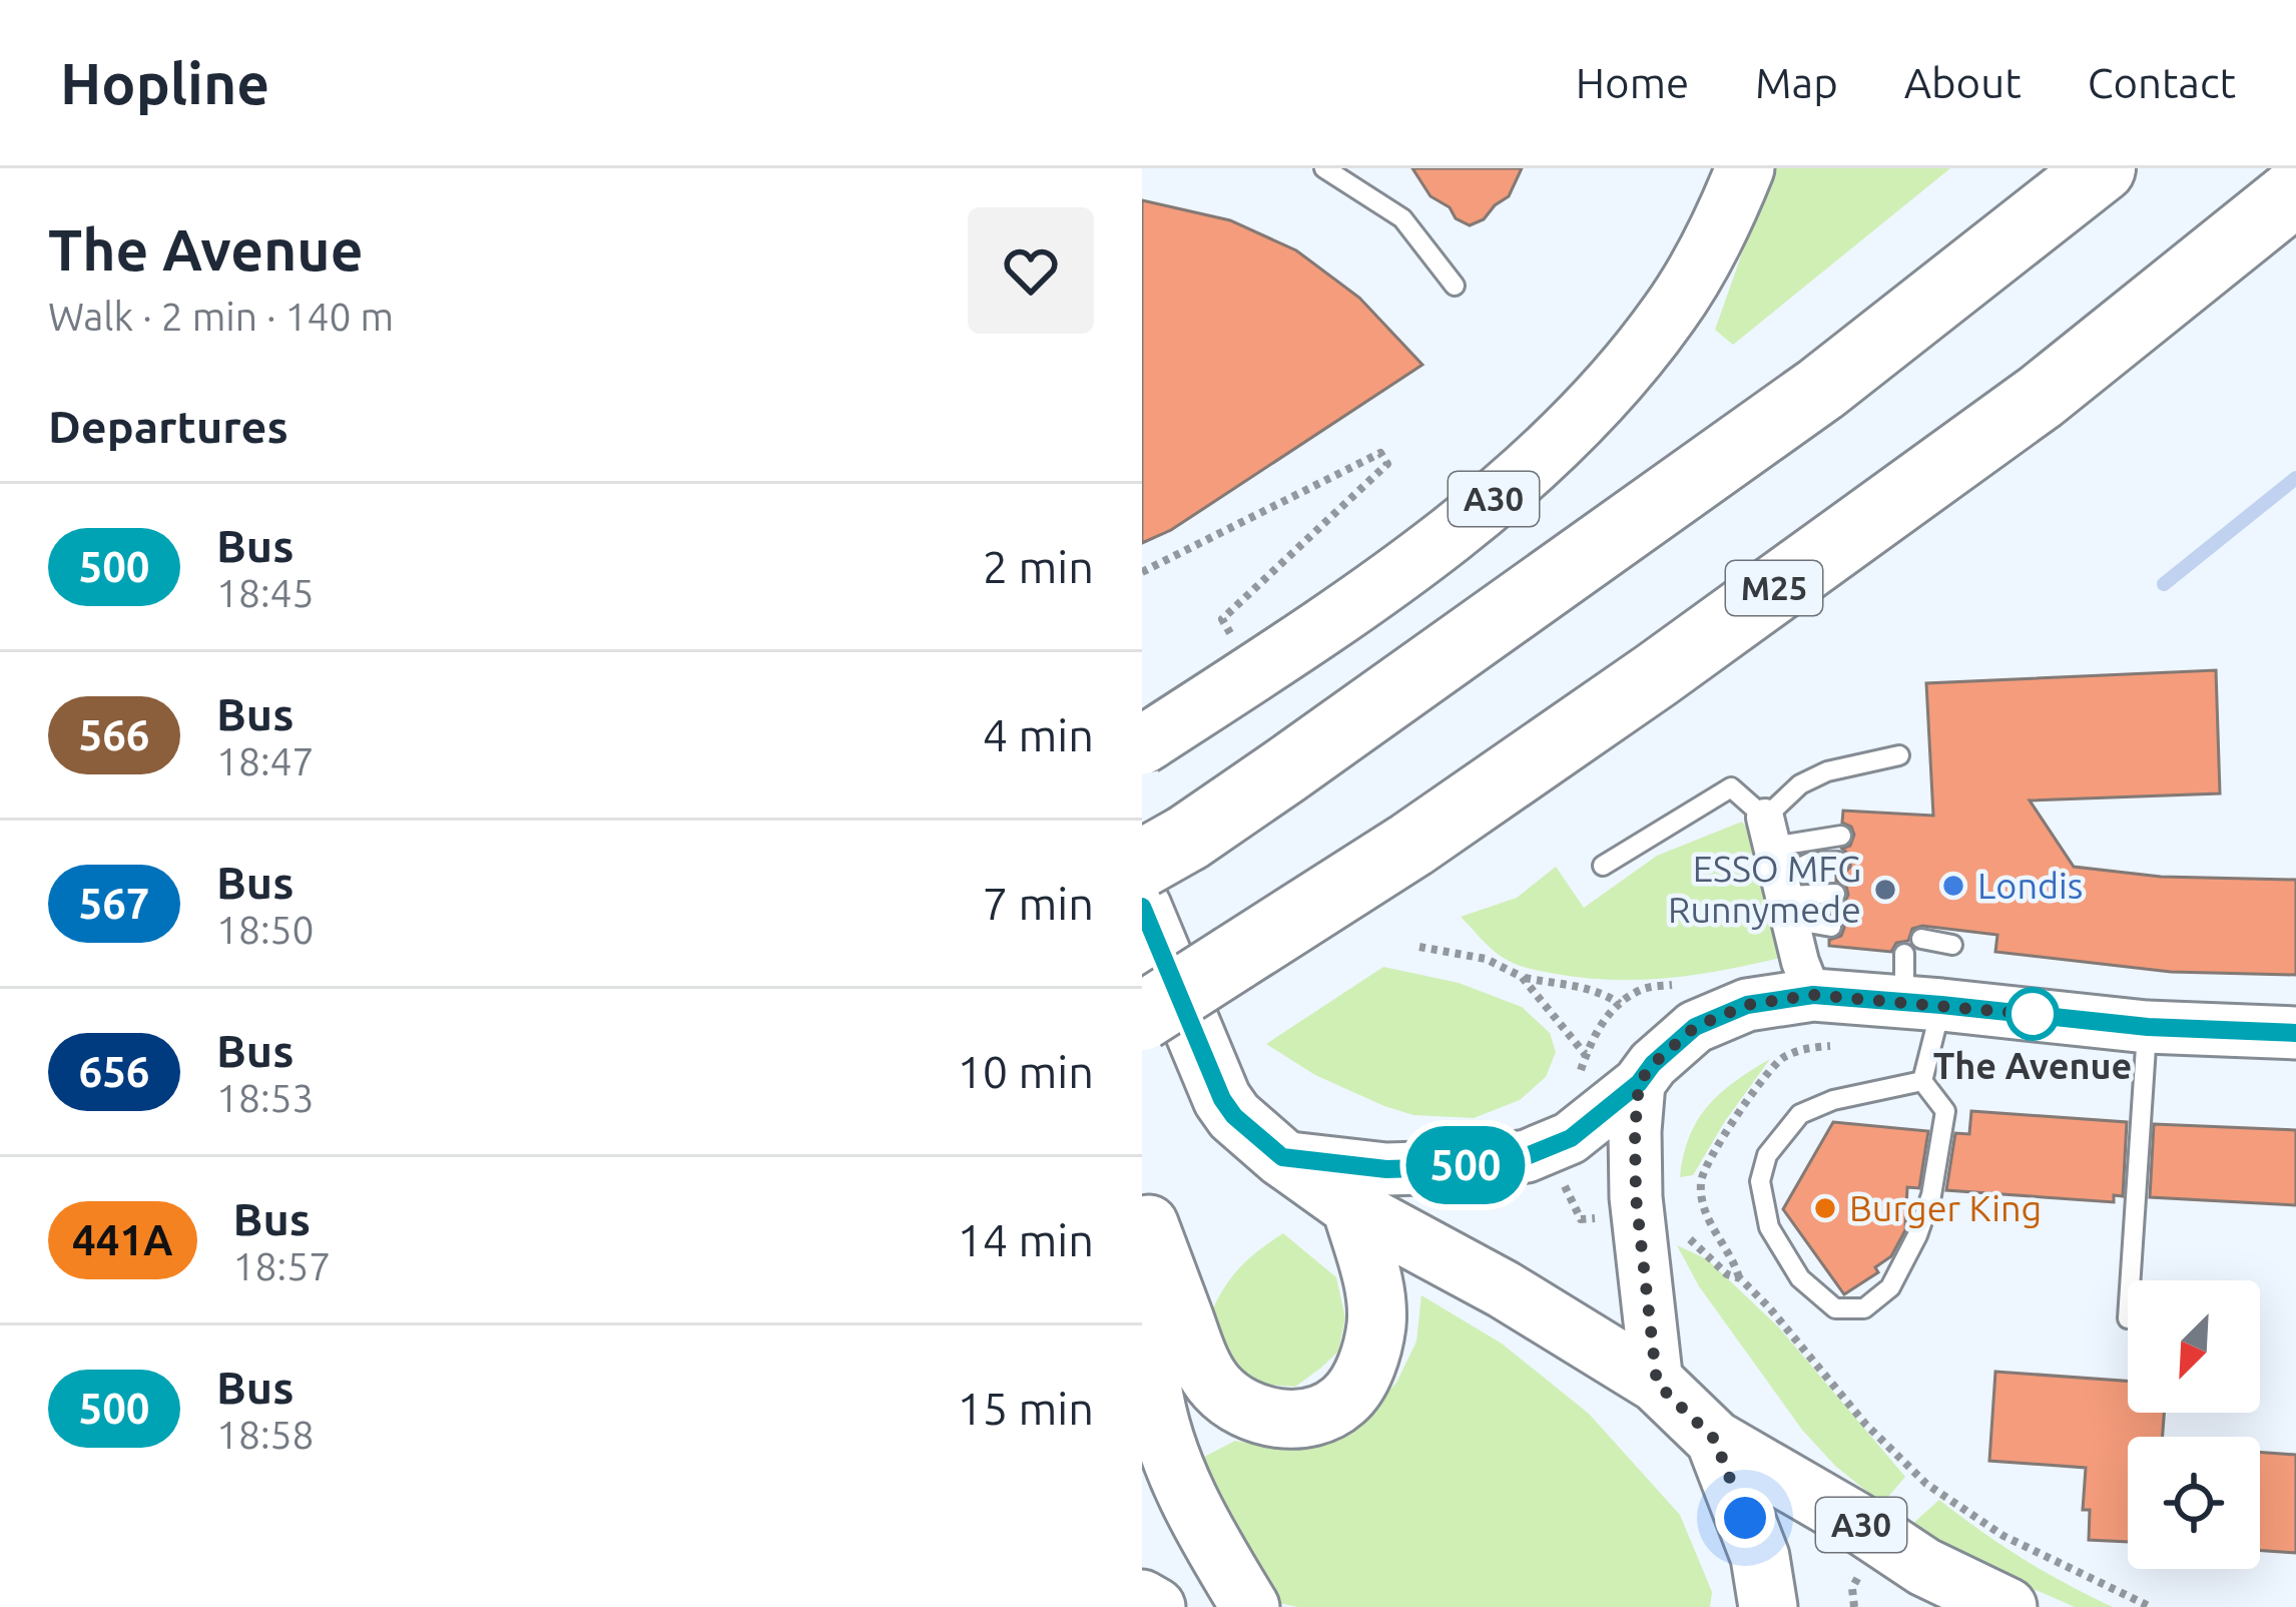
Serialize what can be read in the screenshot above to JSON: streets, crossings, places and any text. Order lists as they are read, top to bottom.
{
  "streets": {
    "highway": ["M25"],
    "main road": ["A30"]
  },
  "places": [
    "Londis",
    "ESSO MFG Runnymede",
    "The Avenue",
    "Burger King"
  ],
  "lines": ["bus line 500"],
  "north": "bottom left",
  "page": {
    "header": "Hopline",
    "nav": [
      "Home",
      "Map",
      "About",
      "Contact"
    ],
    "heading": [
      ["The Avenue", "Walk · 2 min · 140 m"],
      "Departures"
    ],
    "on_map": "500",
    "list": [
      {
        "mark": "500",
        "name": "Bus",
        "note": "18:45",
        "value": "2 min"
      },
      {
        "mark": "566",
        "name": "Bus",
        "note": "18:47",
        "value": "4 min"
      },
      {
        "mark": "567",
        "name": "Bus",
        "note": "18:50",
        "value": "7 min"
      },
      {
        "mark": "656",
        "name": "Bus",
        "note": "18:53",
        "value": "10 min"
      },
      {
        "mark": "441A",
        "name": "Bus",
        "note": "18:57",
        "value": "14 min"
      },
      {
        "mark": "500",
        "name": "Bus",
        "note": "18:58",
        "value": "15 min"
      }
    ]
  }
}
